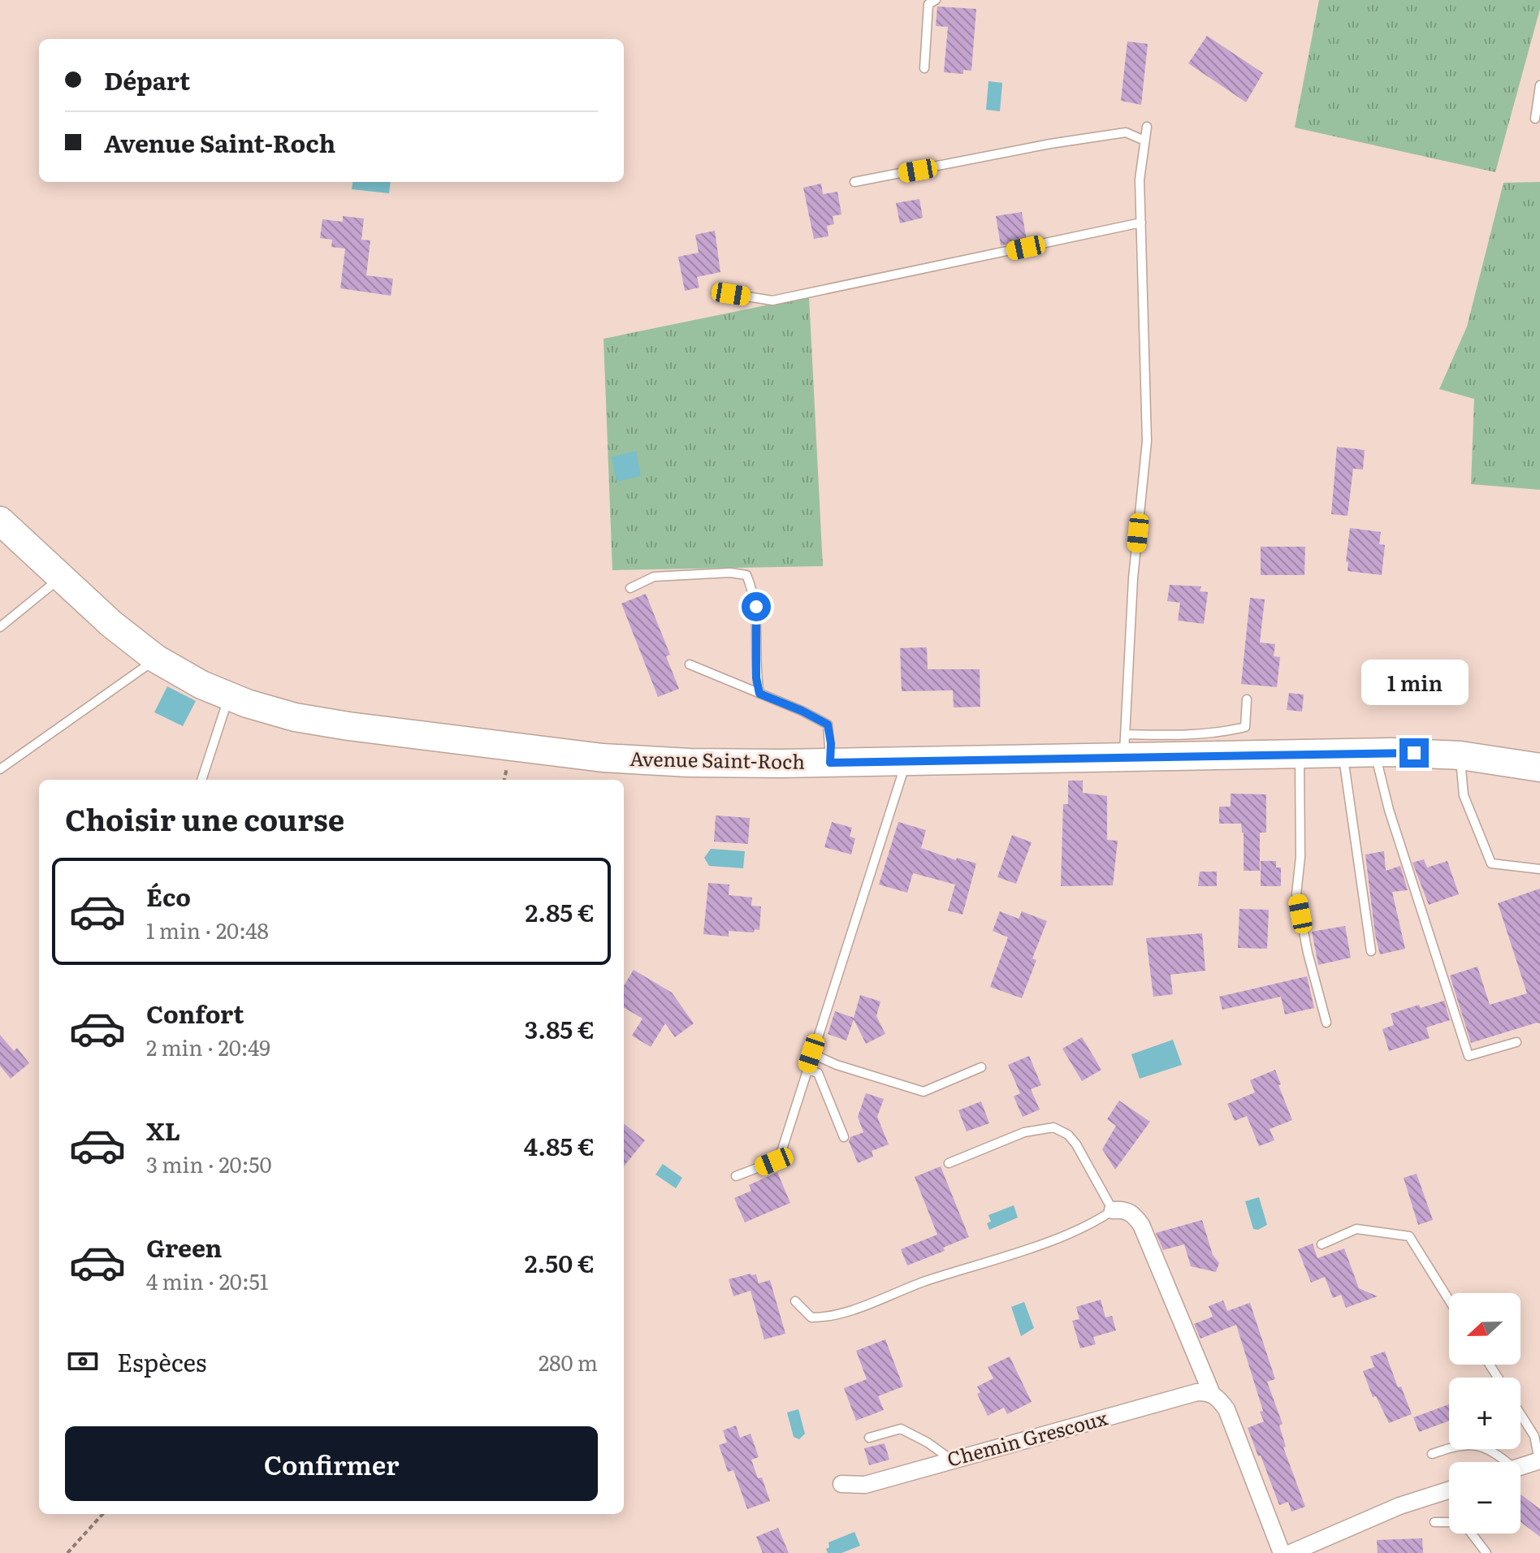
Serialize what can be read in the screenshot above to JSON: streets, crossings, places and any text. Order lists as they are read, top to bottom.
{
  "streets": {
    "main road": ["Avenue Saint-Roch"],
    "street": ["Chemin Grescoux"]
  },
  "north": "left",
  "page": {
    "banner": ["Départ", "Avenue Saint-Roch"],
    "bubble": "1 min",
    "heading": "Choisir une course",
    "list": [
      {
        "name": "Éco",
        "note": "1 min · 20:48",
        "value": "2.85 €"
      },
      {
        "name": "Confort",
        "note": "2 min · 20:49",
        "value": "3.85 €"
      },
      {
        "name": "XL",
        "note": "3 min · 20:50",
        "value": "4.85 €"
      },
      {
        "name": "Green",
        "note": "4 min · 20:51",
        "value": "2.50 €"
      }
    ],
    "map_buttons": ["+", "−"],
    "pay": ["Espèces", "280 m"],
    "buttons": "Confirmer"
  }
}
